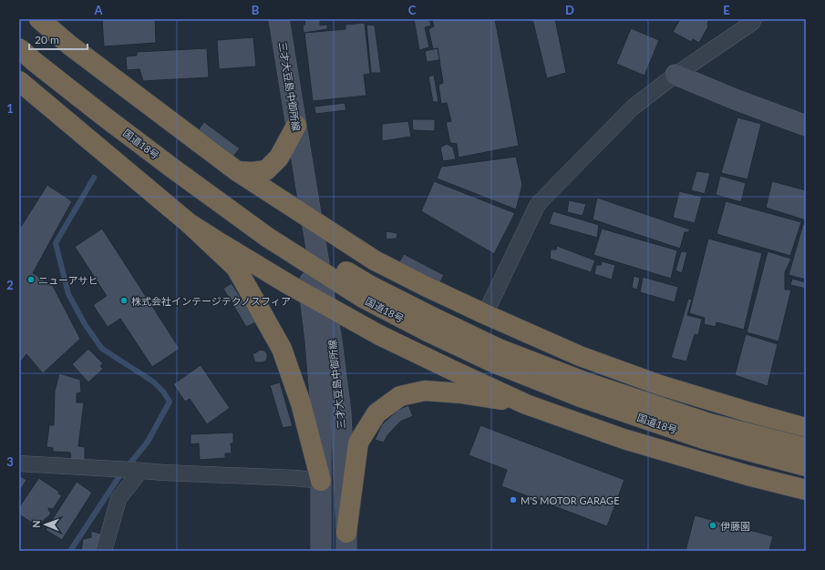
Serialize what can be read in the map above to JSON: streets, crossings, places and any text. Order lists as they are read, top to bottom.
{
  "streets": {
    "highway": ["国道18号"],
    "main road": ["三才大豆島中御所線"]
  },
  "places": [
    "ニューアサヒ",
    "株式会社インテージテクノスフィア",
    "M'S MOTOR GARAGE",
    "伊藤園"
  ],
  "scale_bar": "20 m",
  "north": "left",
  "grid": {
    "columns": [
      "A",
      "B",
      "C",
      "D",
      "E"
    ],
    "rows": ["1", "2", "3"]
  }
}
